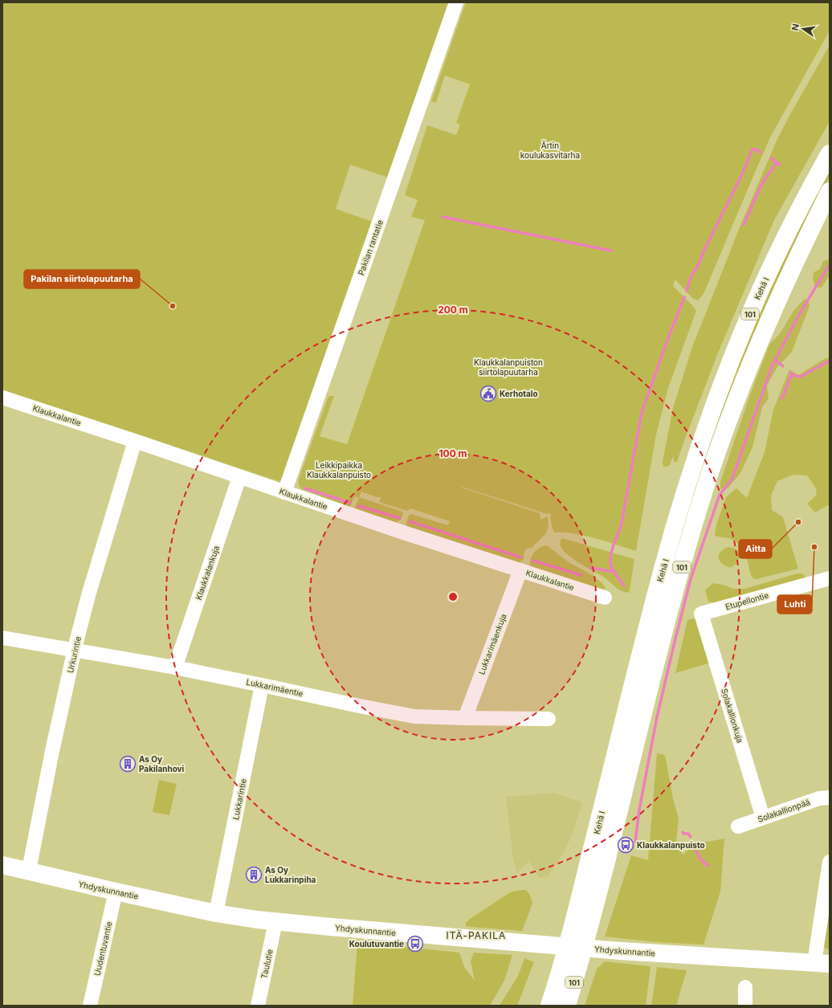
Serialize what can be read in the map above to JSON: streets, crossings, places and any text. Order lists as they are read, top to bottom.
{
  "streets": {
    "main road": ["Kehä I", "101", "Yhdyskunnantie"],
    "street": [
      "Pakilan rantatie",
      "Klaukkalantie",
      "Klaukkalankuja",
      "Etupellontie",
      "Lukkarimäenkuja",
      "Urkurintie",
      "Lukkarimäentie",
      "Solakallionkuja",
      "Lukkarintie",
      "Solakallionpää",
      "Uudentuvantie",
      "Taulutie"
    ]
  },
  "crossings": [
    ["Pakilan rantatie", "Klaukkalantie"],
    ["Klaukkalantie", "Klaukkalankuja"],
    ["Klaukkalantie", "Lukkarimäenkuja"],
    ["Klaukkalantie", "Urkurintie"],
    ["Klaukkalankuja", "Lukkarimäentie"],
    ["Etupellontie", "Solakallionkuja"],
    ["Lukkarimäenkuja", "Lukkarimäentie"],
    ["Urkurintie", "Lukkarimäentie"],
    ["Urkurintie", "Yhdyskunnantie"],
    ["Lukkarimäentie", "Lukkarintie"],
    ["Solakallionkuja", "Solakallionpää"],
    ["Lukkarintie", "Yhdyskunnantie"],
    ["Yhdyskunnantie", "Uudentuvantie"],
    ["Yhdyskunnantie", "Taulutie"]
  ],
  "districts": ["ITÄ-PAKILA"],
  "parks": ["Ärtin koulukasvitarha", "Klaukkalanpuiston siirtolapuutarha", "Leikkipaikka Klaukkalanpuisto"],
  "places": {
    "other": ["Pakilan siirtolapuutarha", "Aitta", "Luhti"],
    "public building": ["Kerhotalo"],
    "building": ["As Oy Pakilanhovi", "As Oy Lukkarinpiha"],
    "bus stop": ["Klaukkalanpuisto", "Koulutuvantie"]
  },
  "north": "left",
  "rings": ["200 m", "100 m"]
}
